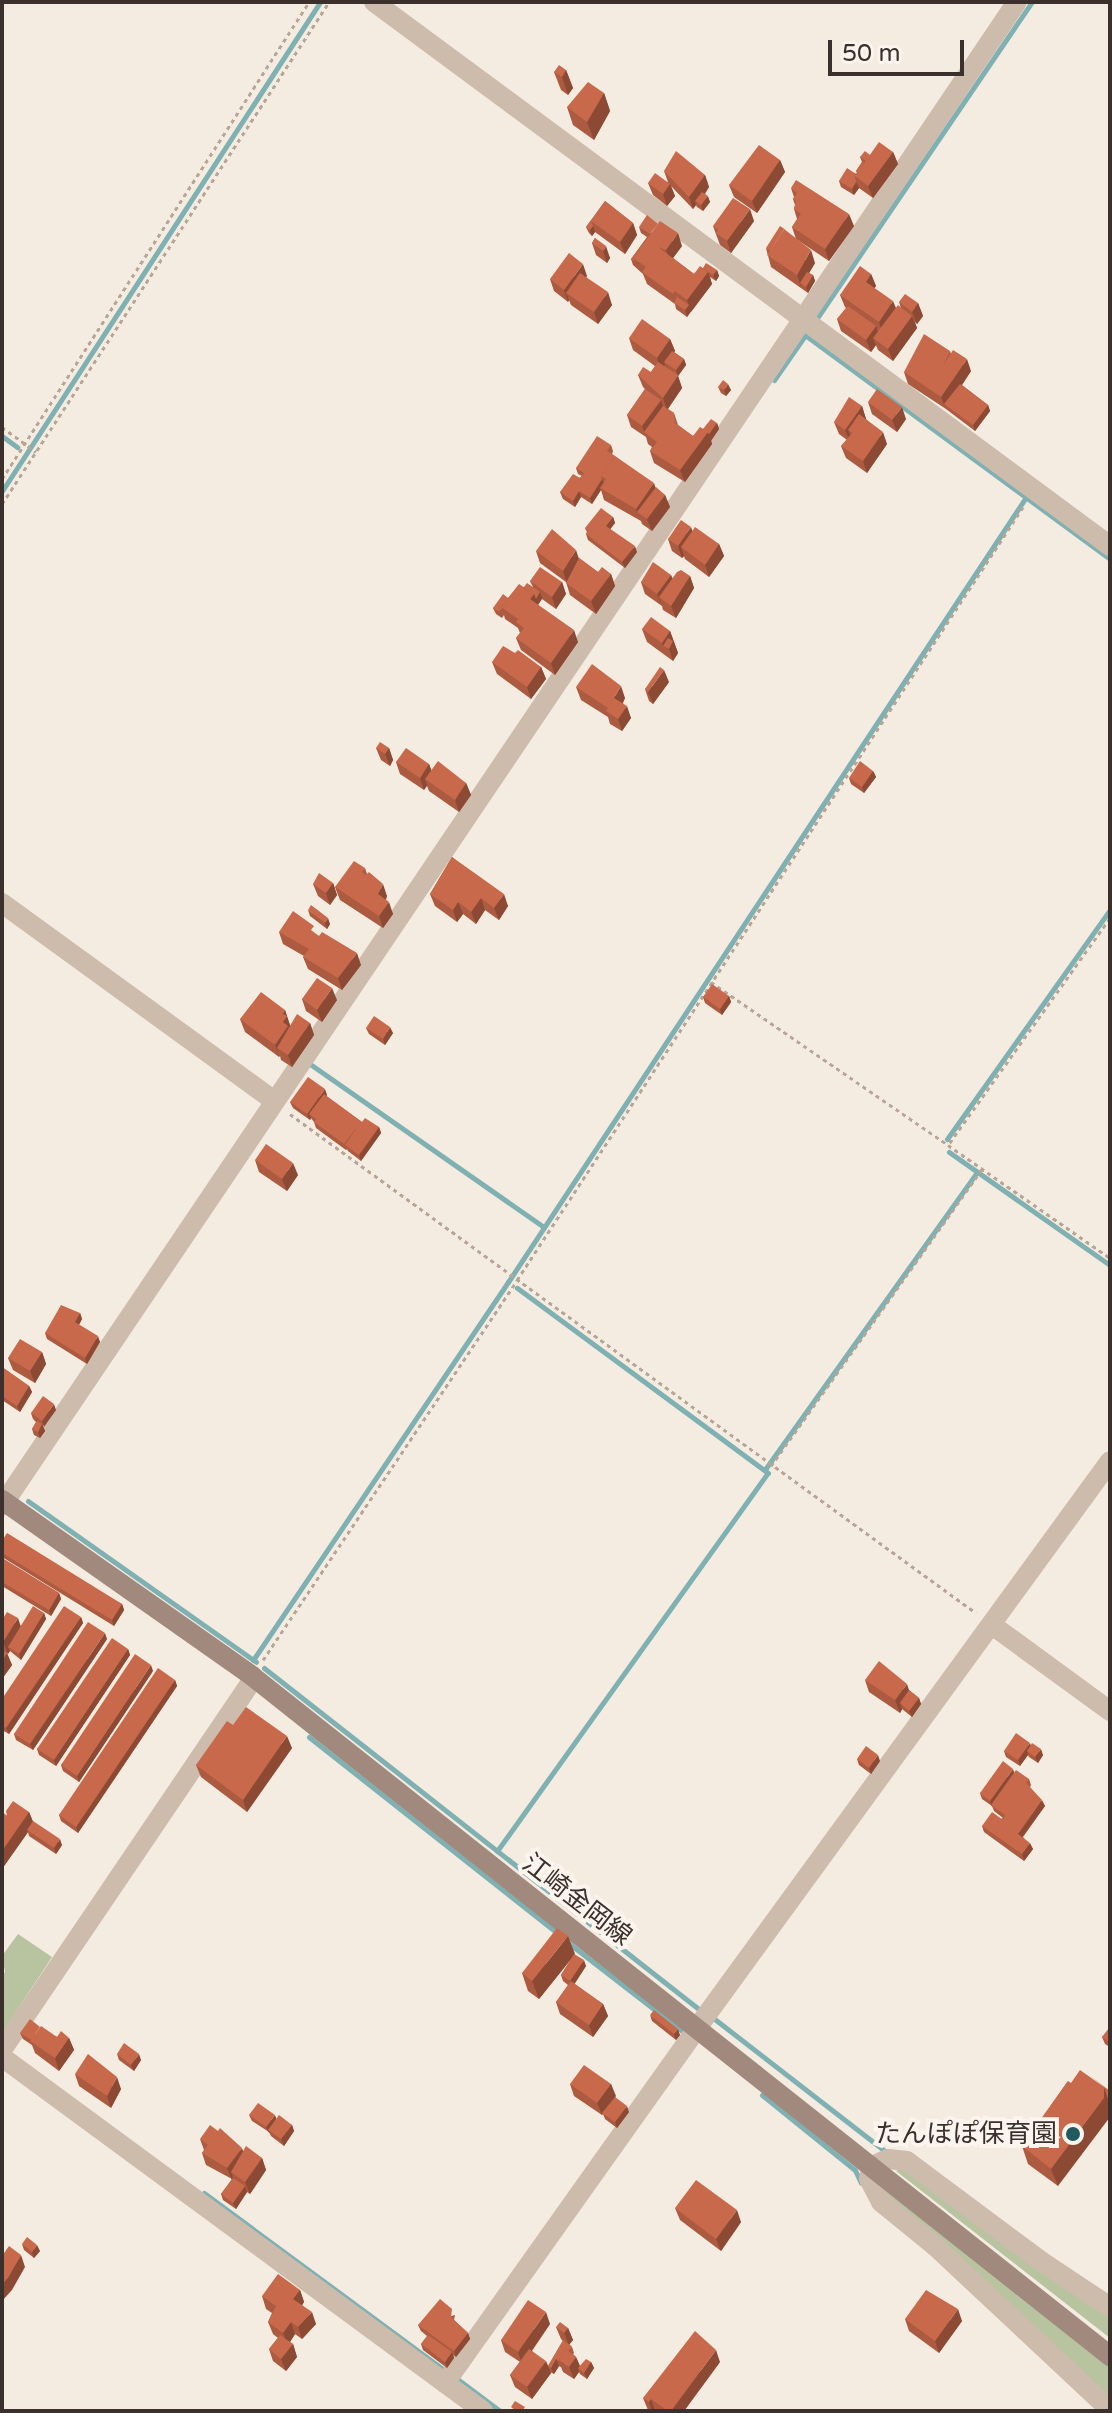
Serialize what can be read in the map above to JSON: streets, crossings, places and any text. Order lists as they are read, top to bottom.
{
  "streets": {
    "main road": ["江崎金岡線"]
  },
  "places": ["たんぽぽ保育園"],
  "scale_bar": "50 m"
}
